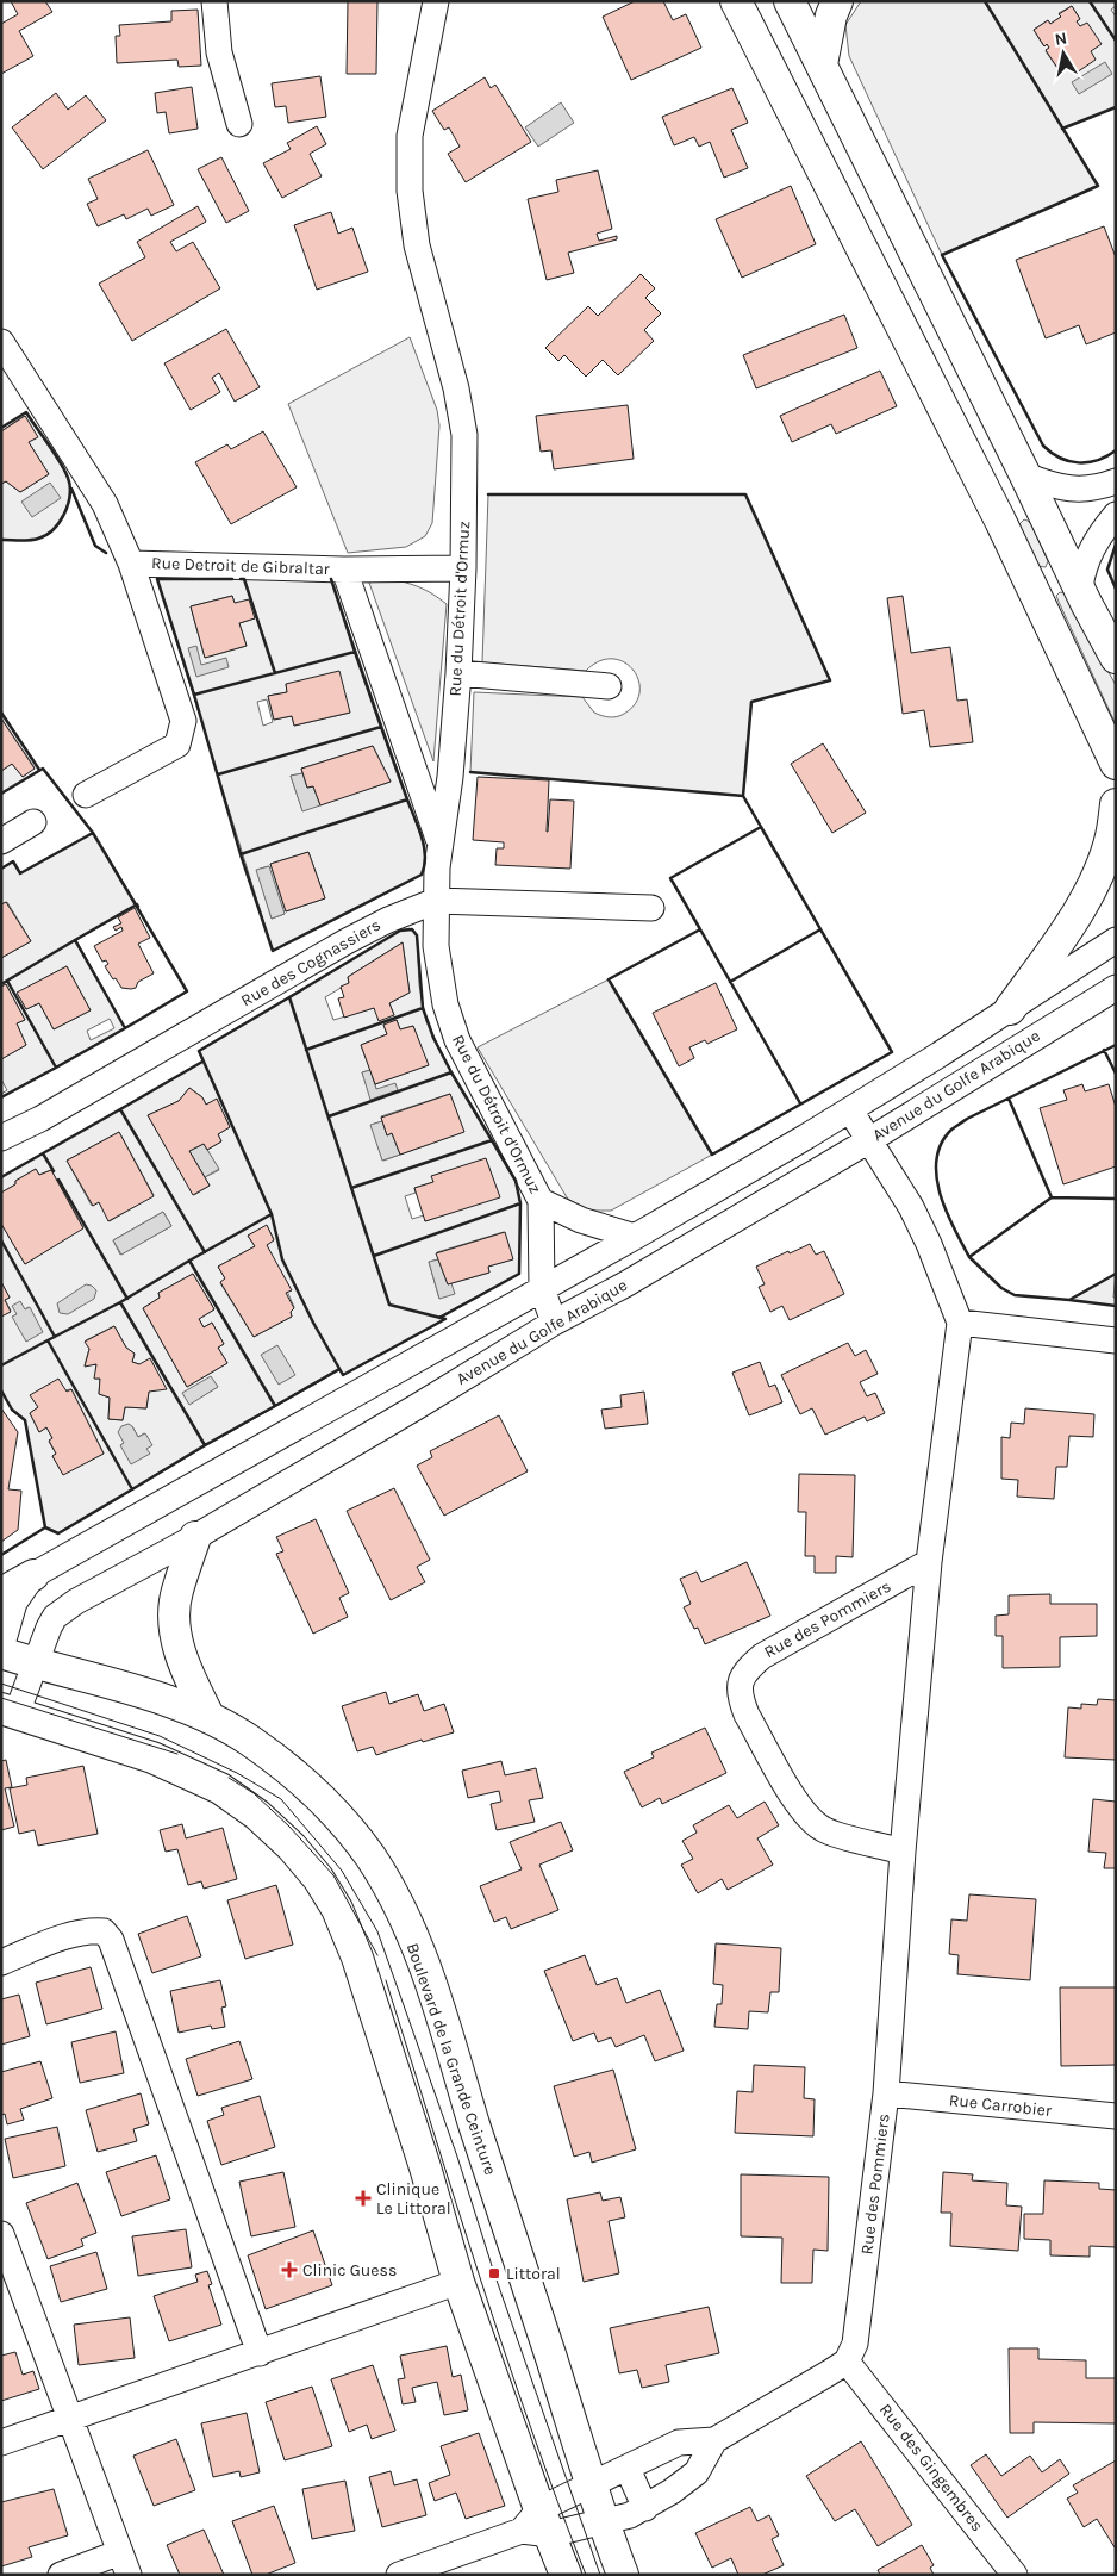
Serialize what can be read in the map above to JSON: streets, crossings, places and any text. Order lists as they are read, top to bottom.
{
  "streets": {
    "main road": ["Boulevard de la Grande Ceinture"],
    "street": [
      "Rue Detroit de Gibraltar",
      "Rue du Détroit d'Ormuz",
      "Rue des Cognassiers",
      "Avenue du Golfe Arabique",
      "Rue des Pommiers",
      "Rue Carrobier",
      "Rue des Gingembres"
    ]
  },
  "crossings": [
    ["Rue Detroit de Gibraltar", "Rue du Détroit d'Ormuz"],
    ["Rue du Détroit d'Ormuz", "Rue des Cognassiers"],
    ["Rue du Détroit d'Ormuz", "Avenue du Golfe Arabique"],
    ["Avenue du Golfe Arabique", "Boulevard de la Grande Ceinture"],
    ["Rue des Pommiers", "Rue Carrobier"],
    ["Rue des Pommiers", "Rue des Gingembres"]
  ],
  "places": {
    "health": ["Clinique Le Littoral", "Clinic Guess"],
    "transit": ["Littoral"]
  },
  "north": "top"
}
